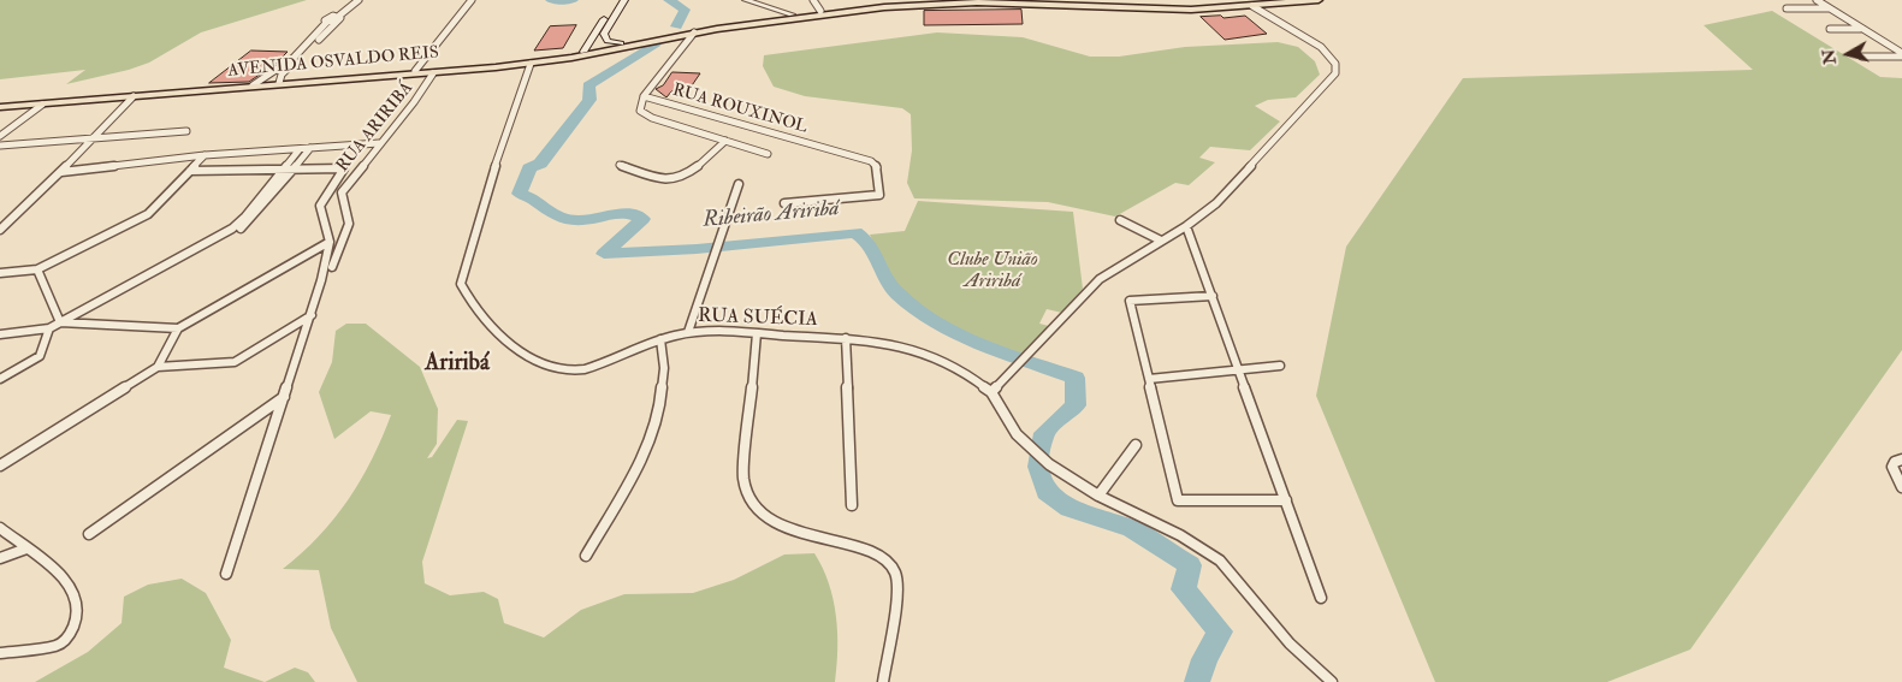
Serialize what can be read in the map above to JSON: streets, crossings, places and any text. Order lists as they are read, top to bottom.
{
  "streets": {
    "main road": ["AVENIDA OSVALDO REIS"],
    "street": ["RUA ROUXINOL", "RUA ARIRIBÁ", "RUA SUÉCIA"]
  },
  "crossings": [
    ["AVENIDA OSVALDO REIS", "RUA ARIRIBÁ"],
    ["AVENIDA OSVALDO REIS", "RUA SUÉCIA"]
  ],
  "districts": ["Ariribá"],
  "water": ["Ribeirão Ariribá"],
  "parks": ["Clube União Ariribá"],
  "north": "left"
}
